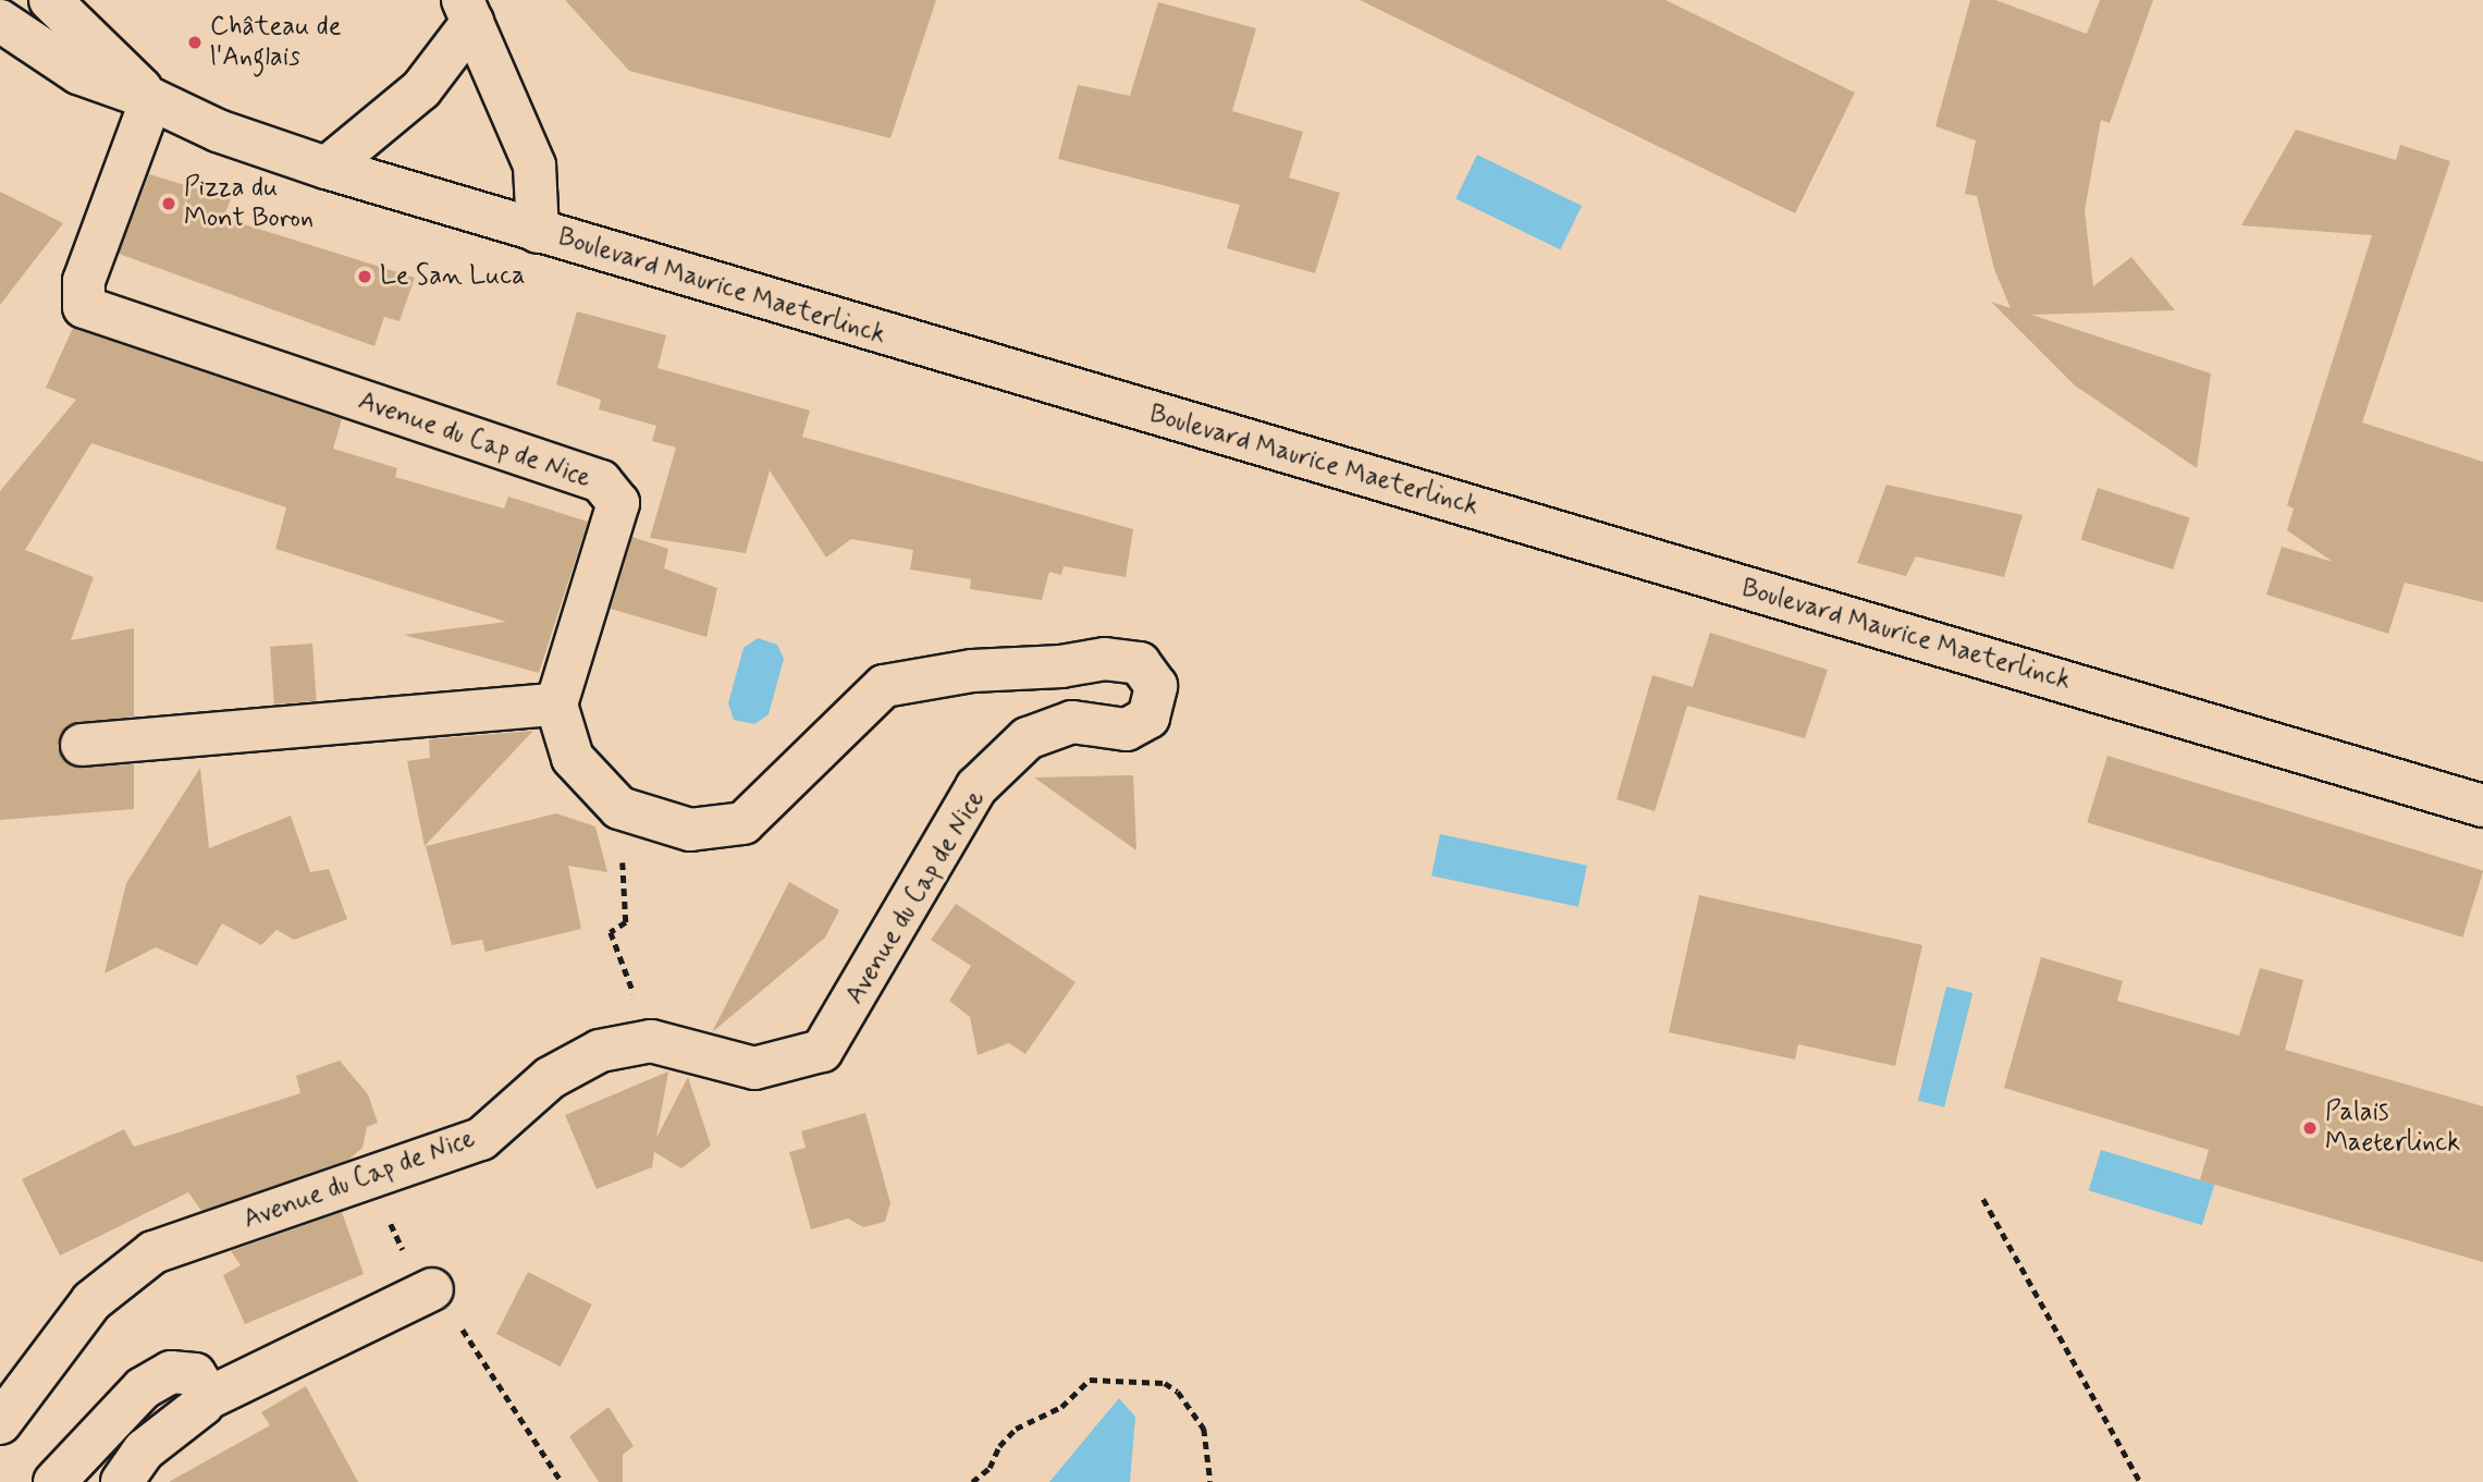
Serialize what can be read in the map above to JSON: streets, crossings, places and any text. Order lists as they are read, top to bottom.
{
  "streets": {
    "street": ["Boulevard Maurice Maeterlinck", "Avenue du Cap de Nice"]
  },
  "crossings": [
    ["Boulevard Maurice Maeterlinck", "Avenue du Cap de Nice"]
  ],
  "places": [
    "Château de l'Anglais",
    "Pizza du Mont Boron",
    "Le San Luca",
    "Palais Maeterlinck"
  ]
}
